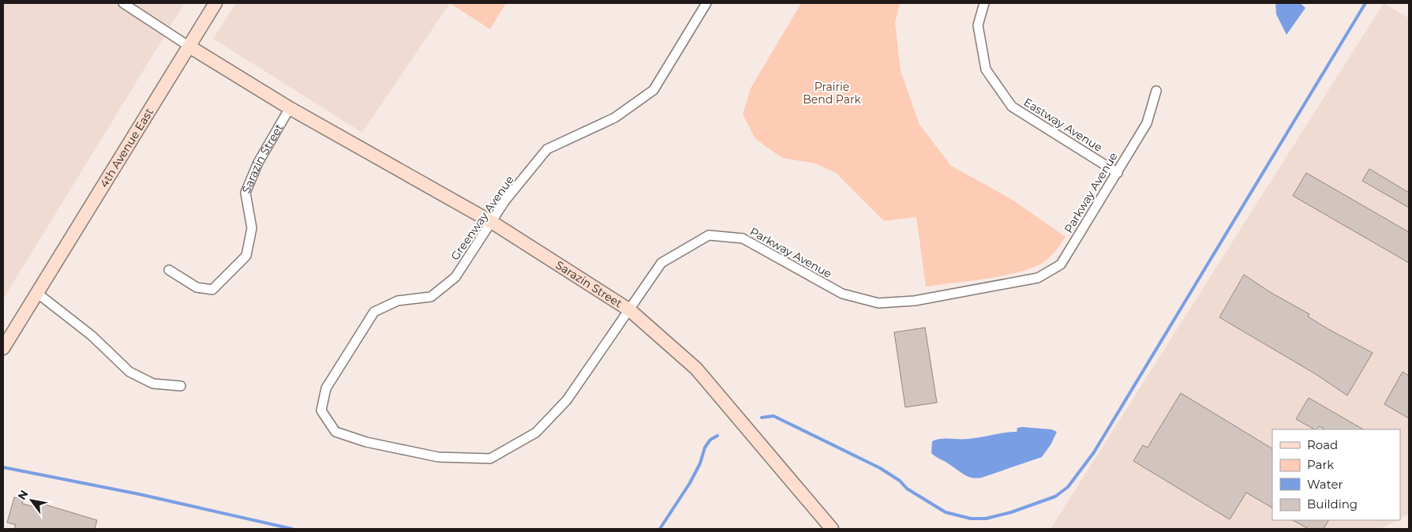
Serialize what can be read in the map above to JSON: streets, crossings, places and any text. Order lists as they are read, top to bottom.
{
  "streets": {
    "street": [
      "Eastway Avenue",
      "4th Avenue East",
      "Sarazin Street",
      "Parkway Avenue",
      "Greenway Avenue"
    ]
  },
  "crossings": [
    ["Eastway Avenue", "Parkway Avenue"],
    ["4th Avenue East", "Sarazin Street"],
    ["Sarazin Street", "Parkway Avenue"],
    ["Sarazin Street", "Greenway Avenue"],
    ["Parkway Avenue", "Greenway Avenue"]
  ],
  "parks": ["Prairie Bend Park"],
  "legend": [
    "Road",
    "Park",
    "Water",
    "Building"
  ],
  "north": "top left"
}
